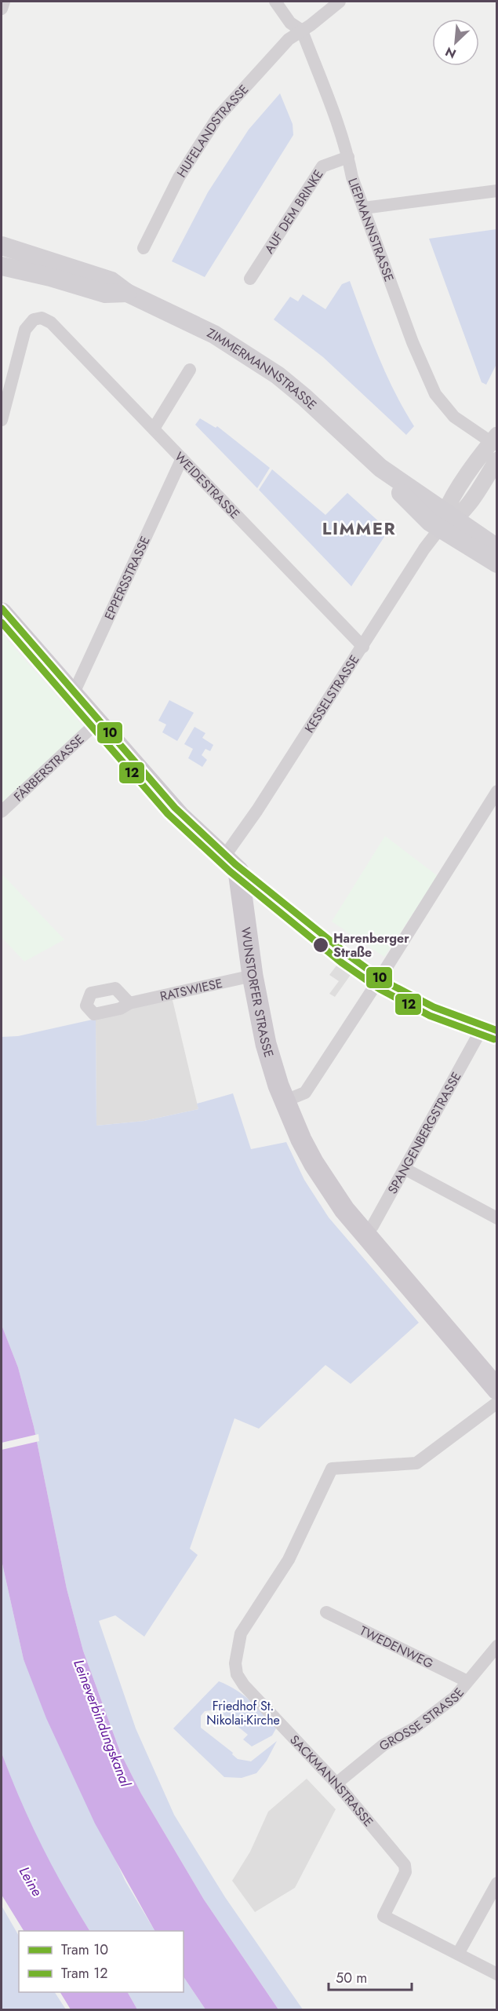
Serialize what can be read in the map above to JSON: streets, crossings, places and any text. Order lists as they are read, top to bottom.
{
  "streets": {
    "main road": ["ZIMMERMANNSTRASSE", "WUNSTORFER STRASSE"],
    "street": [
      "HUFELANDSTRASSE",
      "AUF DEM BRINKE",
      "LIEPMANNSTRASSE",
      "WEIDESTRASSE",
      "EPPERSSTRASSE",
      "KESSELSTRASSE",
      "FÄRBERSTRASSE",
      "RATSWIESE",
      "SPANGENBERGSTRASSE",
      "TWEDENWEG",
      "GROSSE STRASSE",
      "SACKMANNSTRASSE"
    ]
  },
  "crossings": [
    ["HUFELANDSTRASSE", "LIEPMANNSTRASSE"],
    ["AUF DEM BRINKE", "LIEPMANNSTRASSE"],
    ["ZIMMERMANNSTRASSE", "KESSELSTRASSE"],
    ["WEIDESTRASSE", "EPPERSSTRASSE"],
    ["WEIDESTRASSE", "KESSELSTRASSE"],
    ["KESSELSTRASSE", "WUNSTORFER STRASSE"],
    ["RATSWIESE", "WUNSTORFER STRASSE"],
    ["WUNSTORFER STRASSE", "SPANGENBERGSTRASSE"],
    ["TWEDENWEG", "GROSSE STRASSE"],
    ["GROSSE STRASSE", "SACKMANNSTRASSE"]
  ],
  "districts": ["LIMMER"],
  "water": ["Leineverbindungskanal", "Leine"],
  "parks": ["Friedhof St. Nikolai-Kirche"],
  "places": ["Harenberger Straße"],
  "lines": ["tram line 10", "tram line 12"],
  "legend": ["Tram 10", "Tram 12"],
  "scale_bar": "50 m",
  "north": "bottom left"
}
